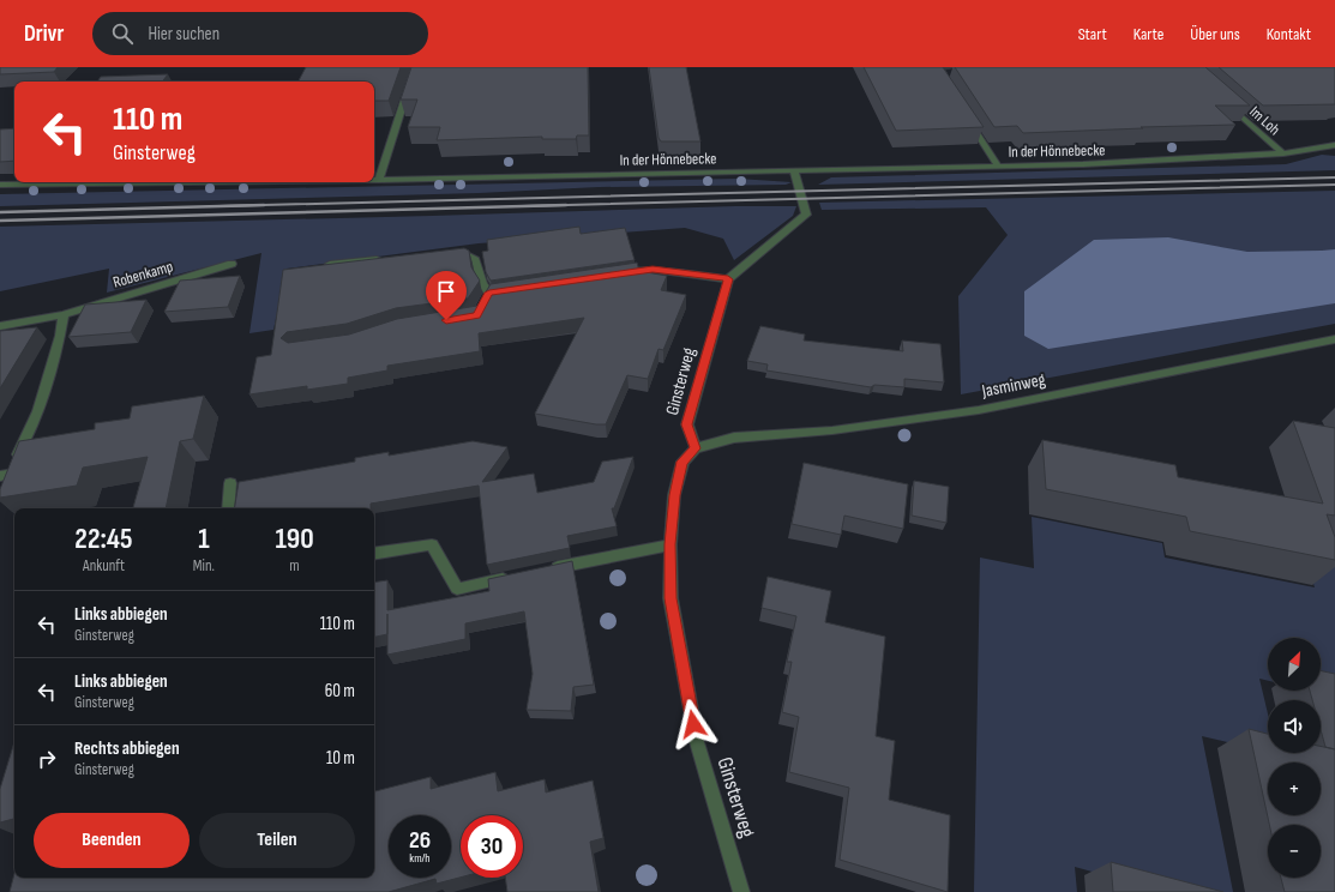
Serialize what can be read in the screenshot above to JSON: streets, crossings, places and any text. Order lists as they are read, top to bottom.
{
  "streets": {
    "street": [
      "Im Loh",
      "In der Hönnebecke",
      "Robenkamp",
      "Ginsterweg",
      "Jasminweg"
    ]
  },
  "crossings": [
    ["Im Loh", "In der Hönnebecke"],
    ["Ginsterweg", "Jasminweg"]
  ],
  "north": "top right",
  "page": {
    "header": "Drivr",
    "search": "Hier suchen",
    "nav": [
      "Start",
      "Karte",
      "Über uns",
      "Kontakt"
    ],
    "turn": ["110 m", "Ginsterweg"],
    "eta": [
      "22:45",
      "Ankunft",
      "1",
      "Min.",
      "190",
      "m"
    ],
    "list": [
      {
        "name": "Links abbiegen",
        "note": "Ginsterweg",
        "value": "110 m"
      },
      {
        "name": "Links abbiegen",
        "note": "Ginsterweg",
        "value": "60 m"
      },
      {
        "name": "Rechts abbiegen",
        "note": "Ginsterweg",
        "value": "10 m"
      }
    ],
    "map_buttons": ["+", "−"],
    "buttons": ["Beenden", "Teilen"],
    "speed": "26 km/h",
    "limit": "30"
  }
}
